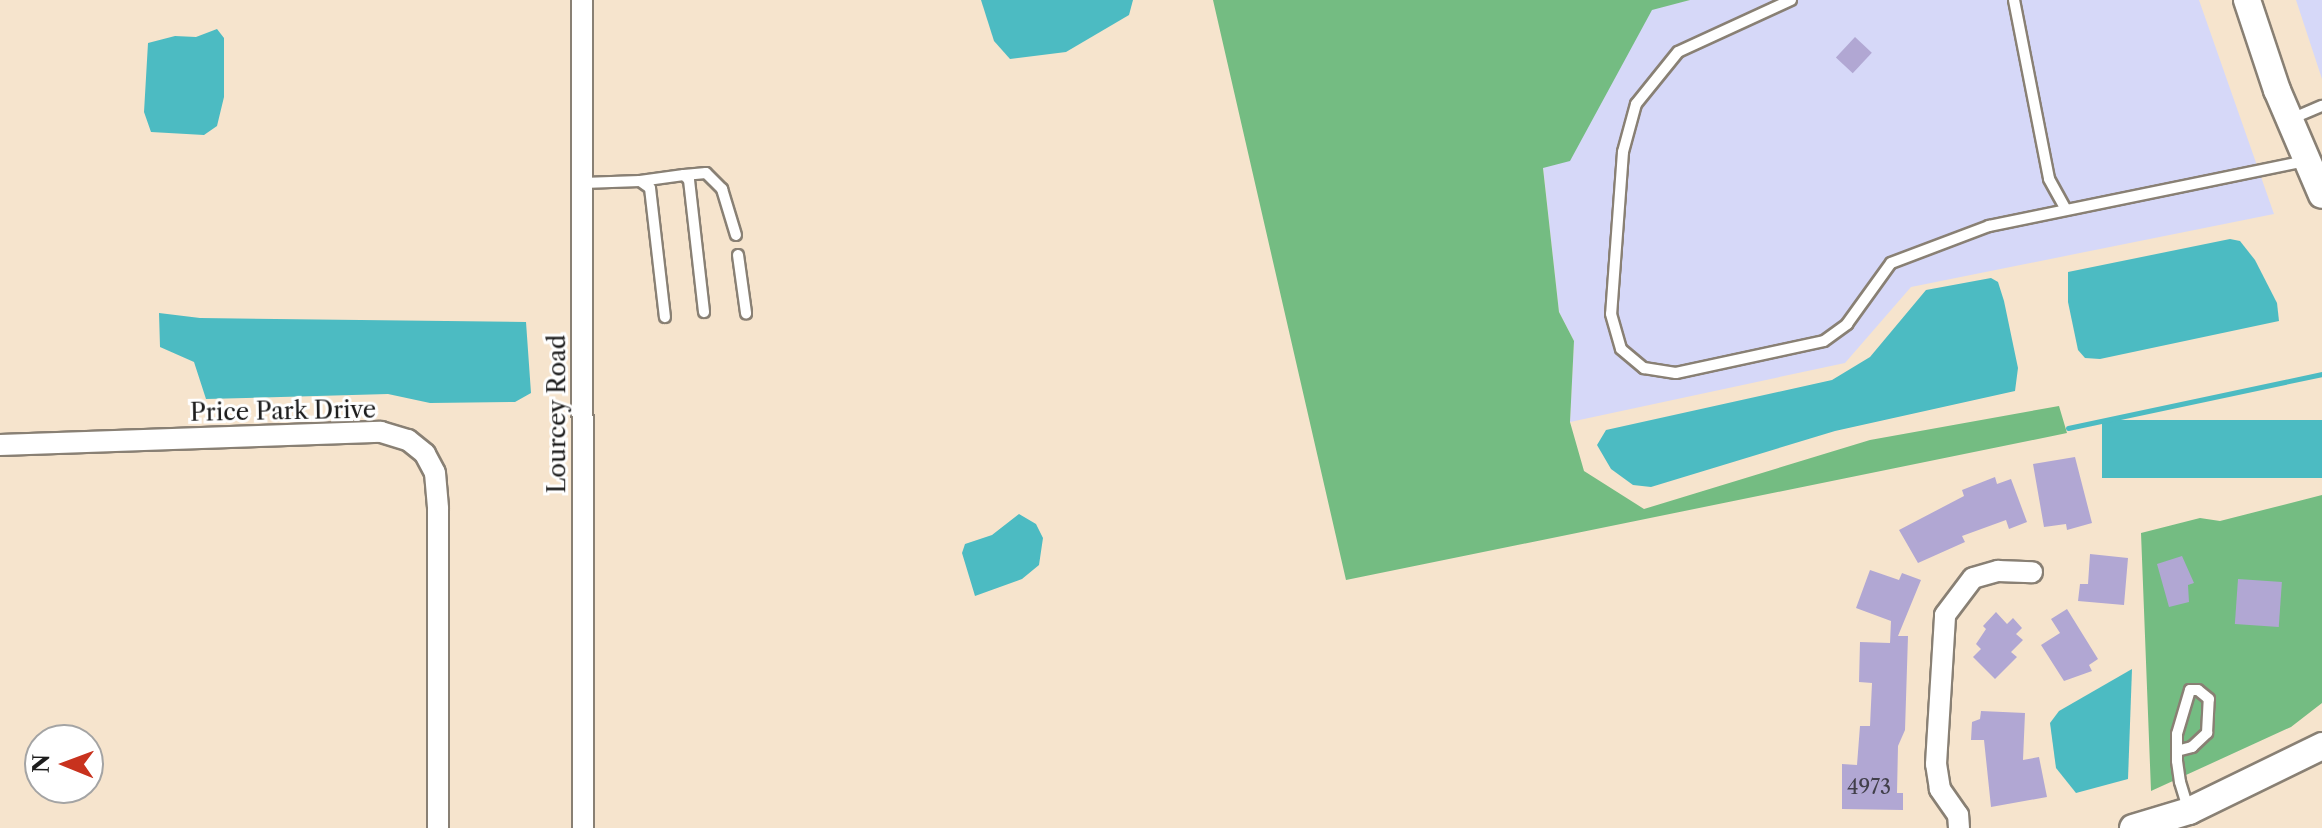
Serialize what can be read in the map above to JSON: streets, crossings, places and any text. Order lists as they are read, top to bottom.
{
  "streets": {
    "street": ["Price Park Drive", "Lourcey Road"]
  },
  "house_numbers": ["4973"],
  "north": "left"
}
